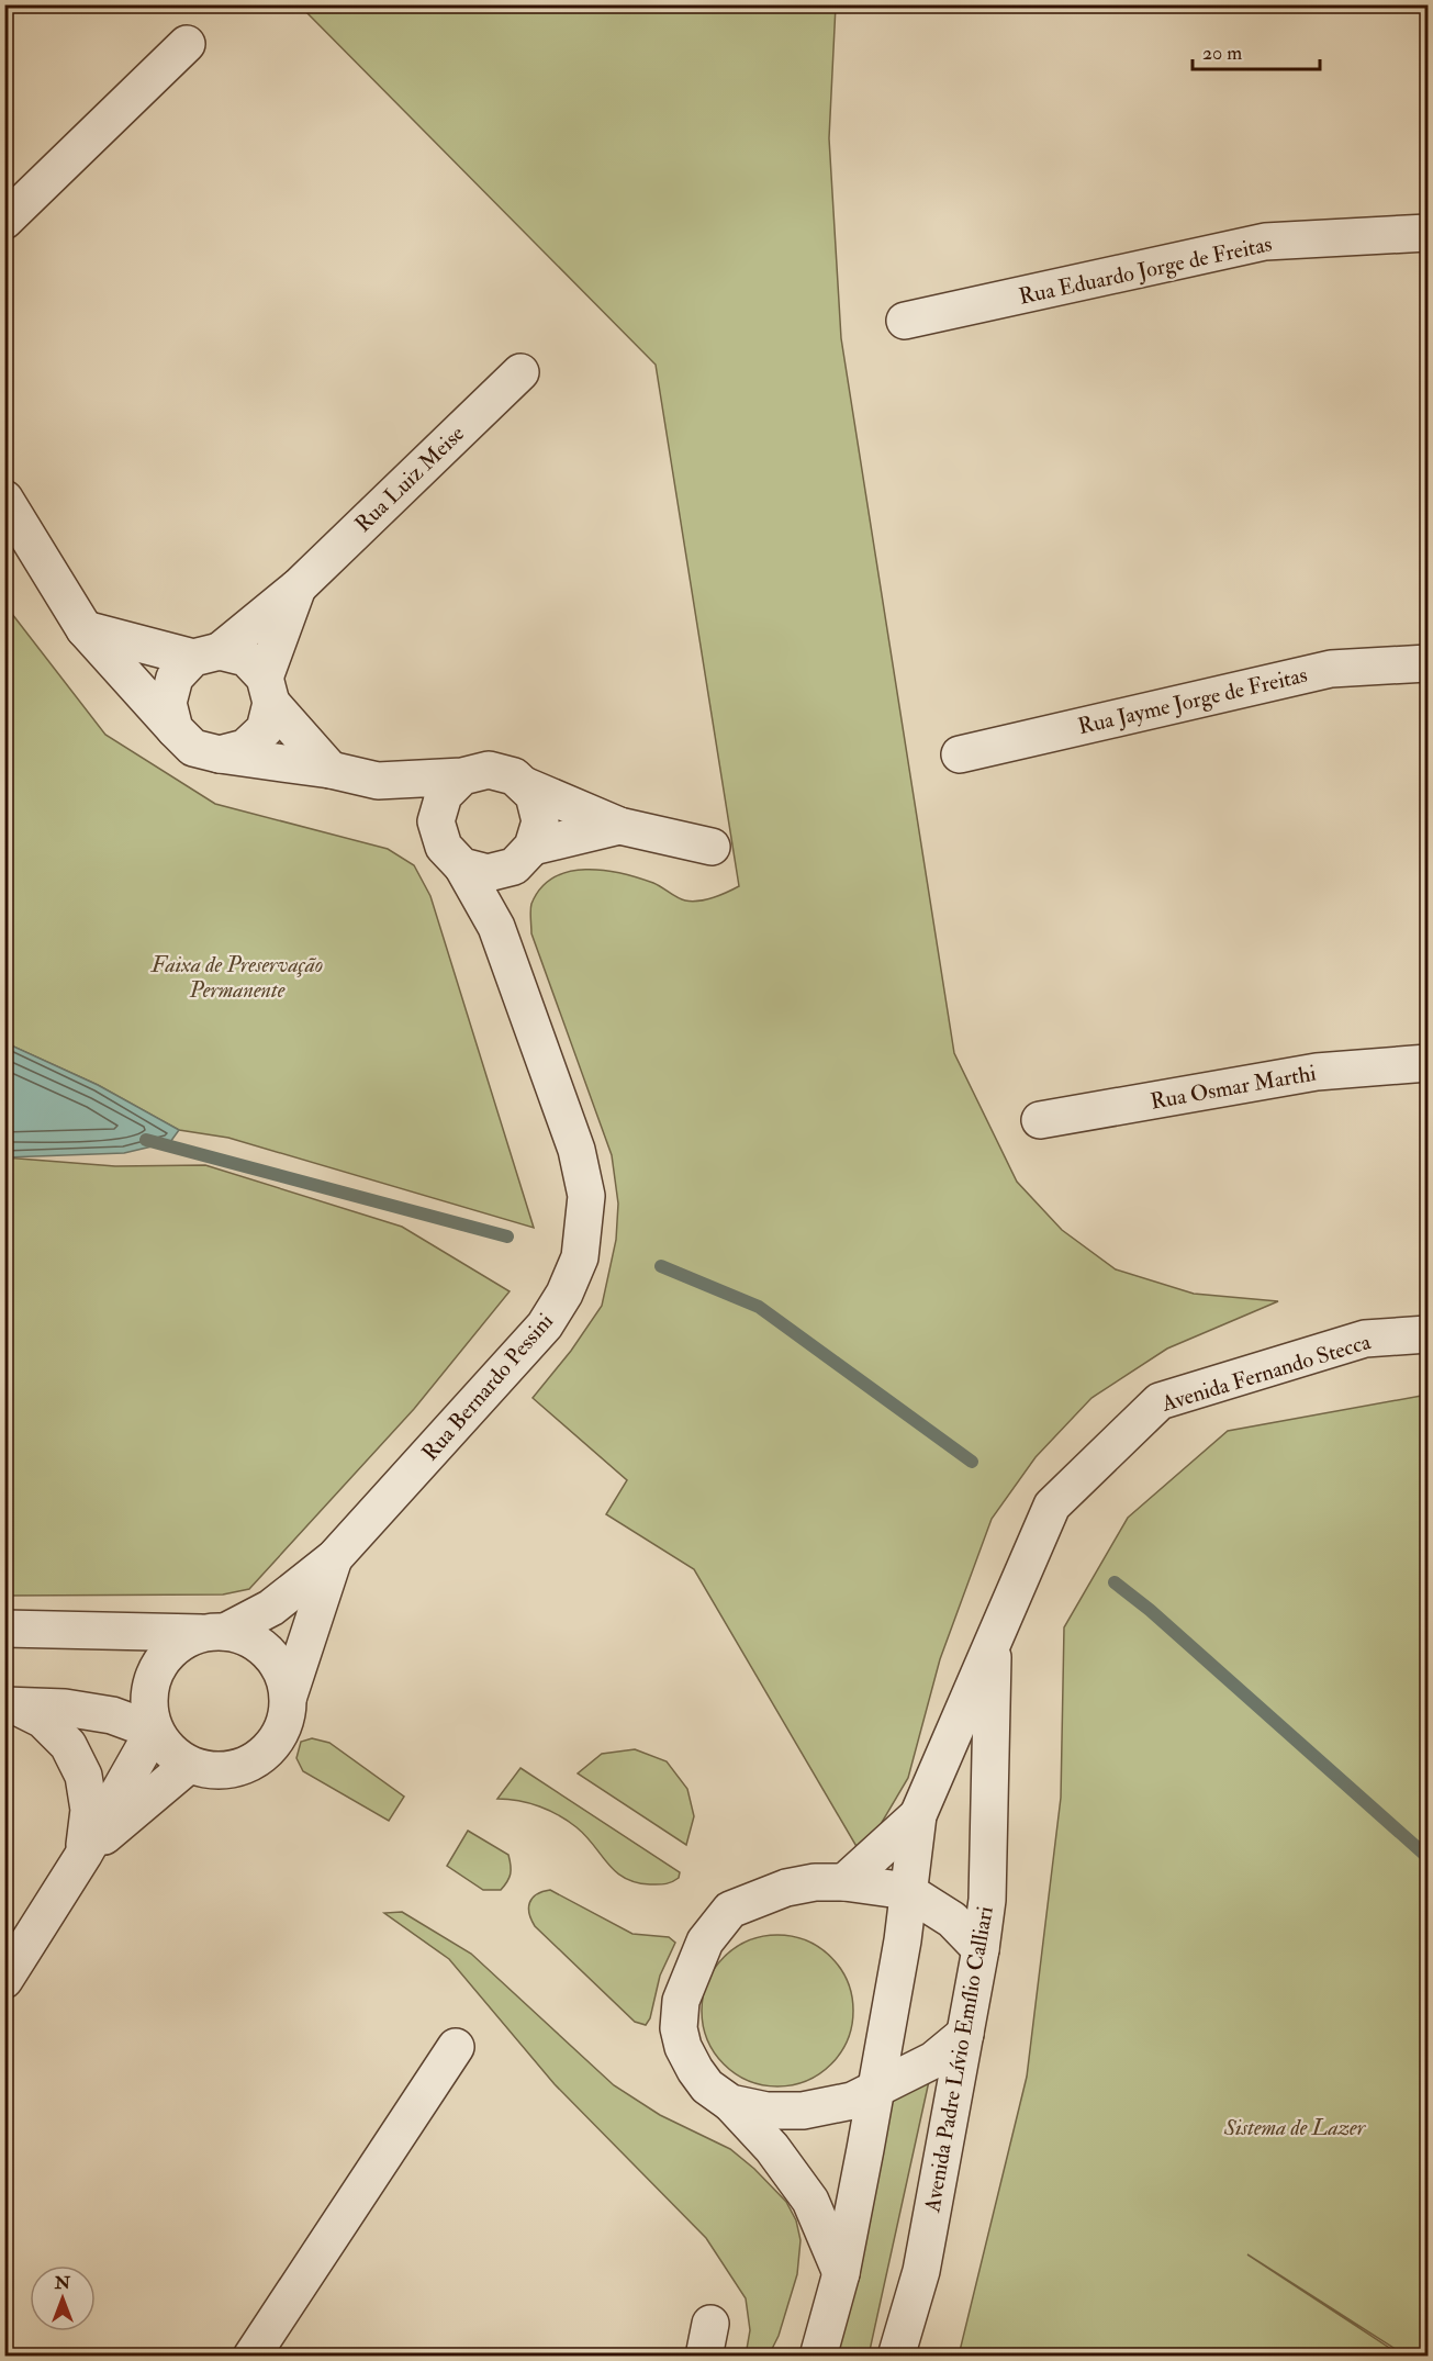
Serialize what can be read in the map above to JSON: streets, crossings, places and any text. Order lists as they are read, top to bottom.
{
  "streets": {
    "street": [
      "Rua Eduardo Jorge de Freitas",
      "Rua Luiz Meise",
      "Rua Jayme Jorge de Freitas",
      "Rua Osmar Marthi",
      "Avenida Fernando Stecca",
      "Rua Bernardo Pessini",
      "Avenida Padre Lívio Emílio Calliari"
    ]
  },
  "crossings": [
    ["Avenida Fernando Stecca", "Avenida Padre Lívio Emílio Calliari"]
  ],
  "parks": ["Faixa de Preservação Permanente", "Sistema de Lazer"],
  "scale_bar": "20 m",
  "north": "top"
}
